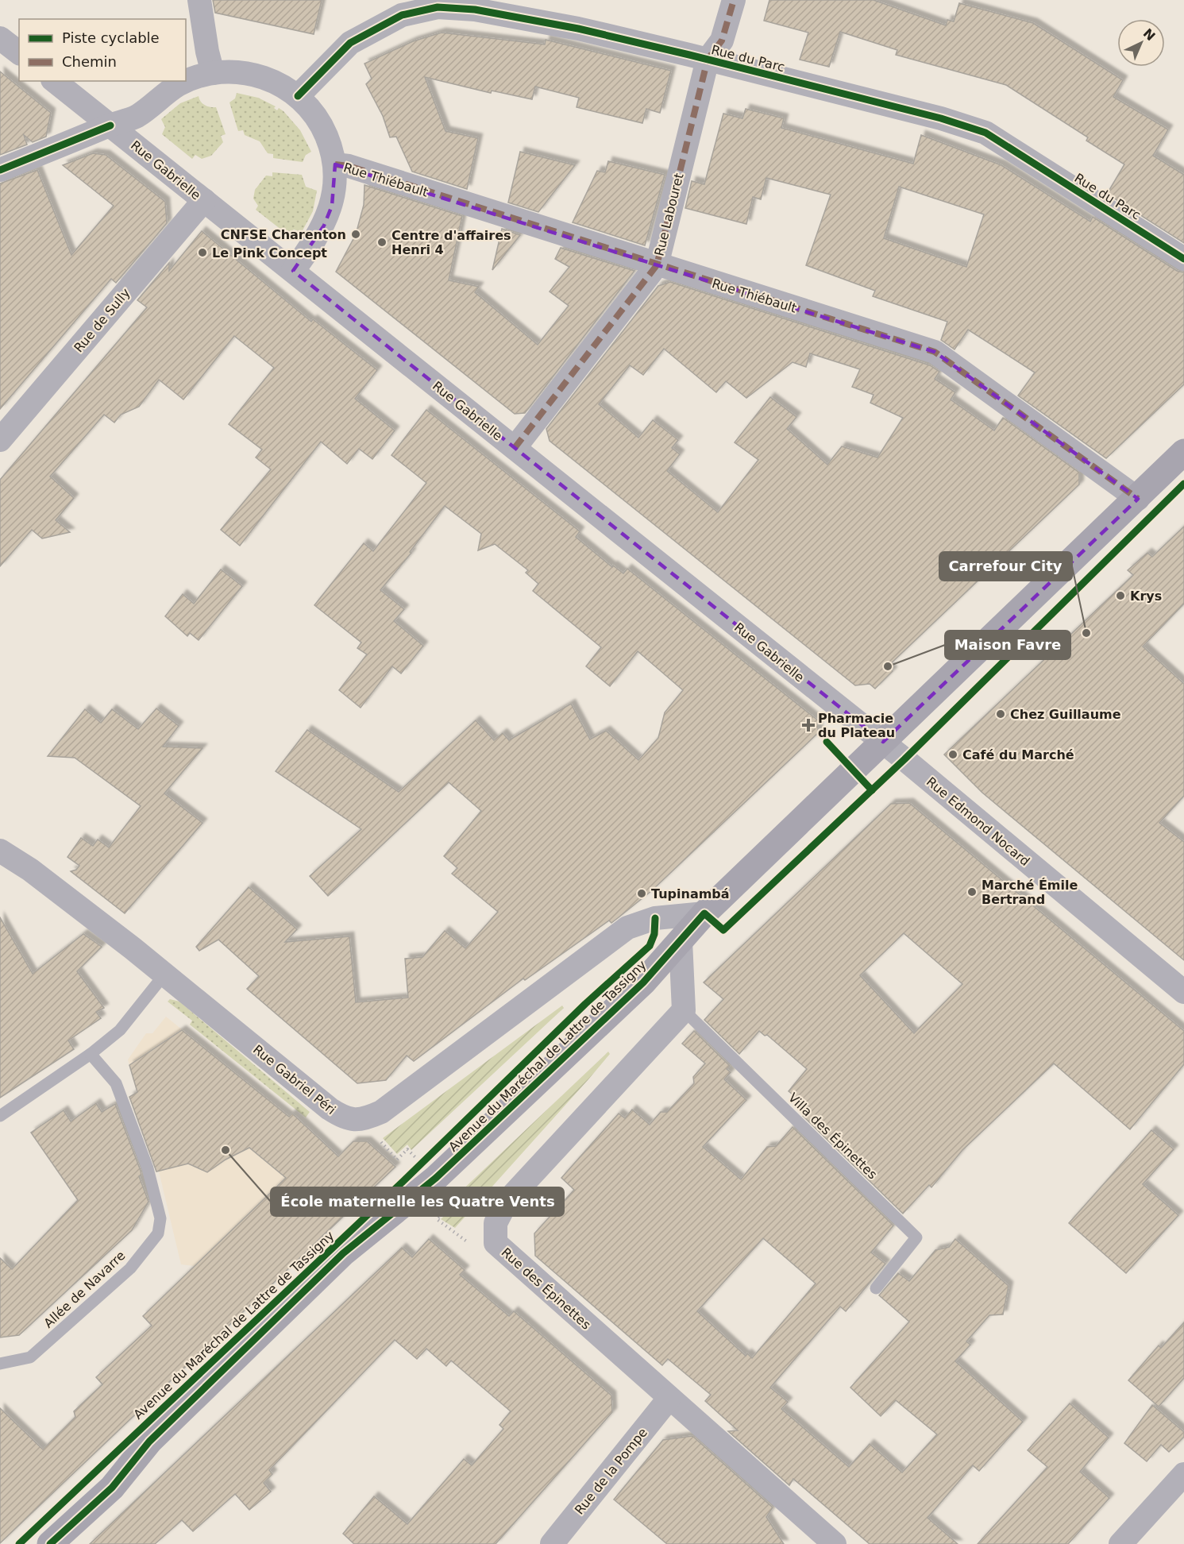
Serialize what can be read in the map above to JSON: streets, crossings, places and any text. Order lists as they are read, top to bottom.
{
  "streets": {
    "main road": ["Avenue du Maréchal de Lattre de Tassigny"],
    "street": [
      "Rue du Parc",
      "Rue Gabrielle",
      "Rue Thiébault",
      "Rue Labouret",
      "Rue de Sully",
      "Rue Edmond Nocard",
      "Rue Gabriel Péri",
      "Rue des Épinettes",
      "Rue de la Pompe"
    ],
    "lane": ["Villa des Épinettes", "Allée de Navarre"]
  },
  "crossings": [
    ["Rue du Parc", "Rue Labouret"],
    ["Rue Gabrielle", "Rue Labouret"],
    ["Rue Gabrielle", "Rue de Sully"],
    ["Rue Gabrielle", "Rue Edmond Nocard"],
    ["Rue Gabrielle", "Avenue du Maréchal de Lattre de Tassigny"],
    ["Rue Thiébault", "Rue Labouret"],
    ["Rue Thiébault", "Avenue du Maréchal de Lattre de Tassigny"],
    ["Rue Edmond Nocard", "Avenue du Maréchal de Lattre de Tassigny"],
    ["Avenue du Maréchal de Lattre de Tassigny", "Rue Gabriel Péri"],
    ["Villa des Épinettes", "Rue des Épinettes"],
    ["Rue des Épinettes", "Rue de la Pompe"]
  ],
  "places": {
    "other": [
      "CNFSE Charenton",
      "Centre d'affaires Henri 4",
      "Le Pink Concept",
      "Krys",
      "Carrefour City",
      "Maison Favre",
      "Chez Guillaume",
      "Café du Marché",
      "Marché Émile Bertrand",
      "Tupinambá",
      "École maternelle les Quatre Vents"
    ],
    "health": ["Pharmacie du Plateau"]
  },
  "legend": ["Piste cyclable", "Chemin"],
  "north": "top right"
}
